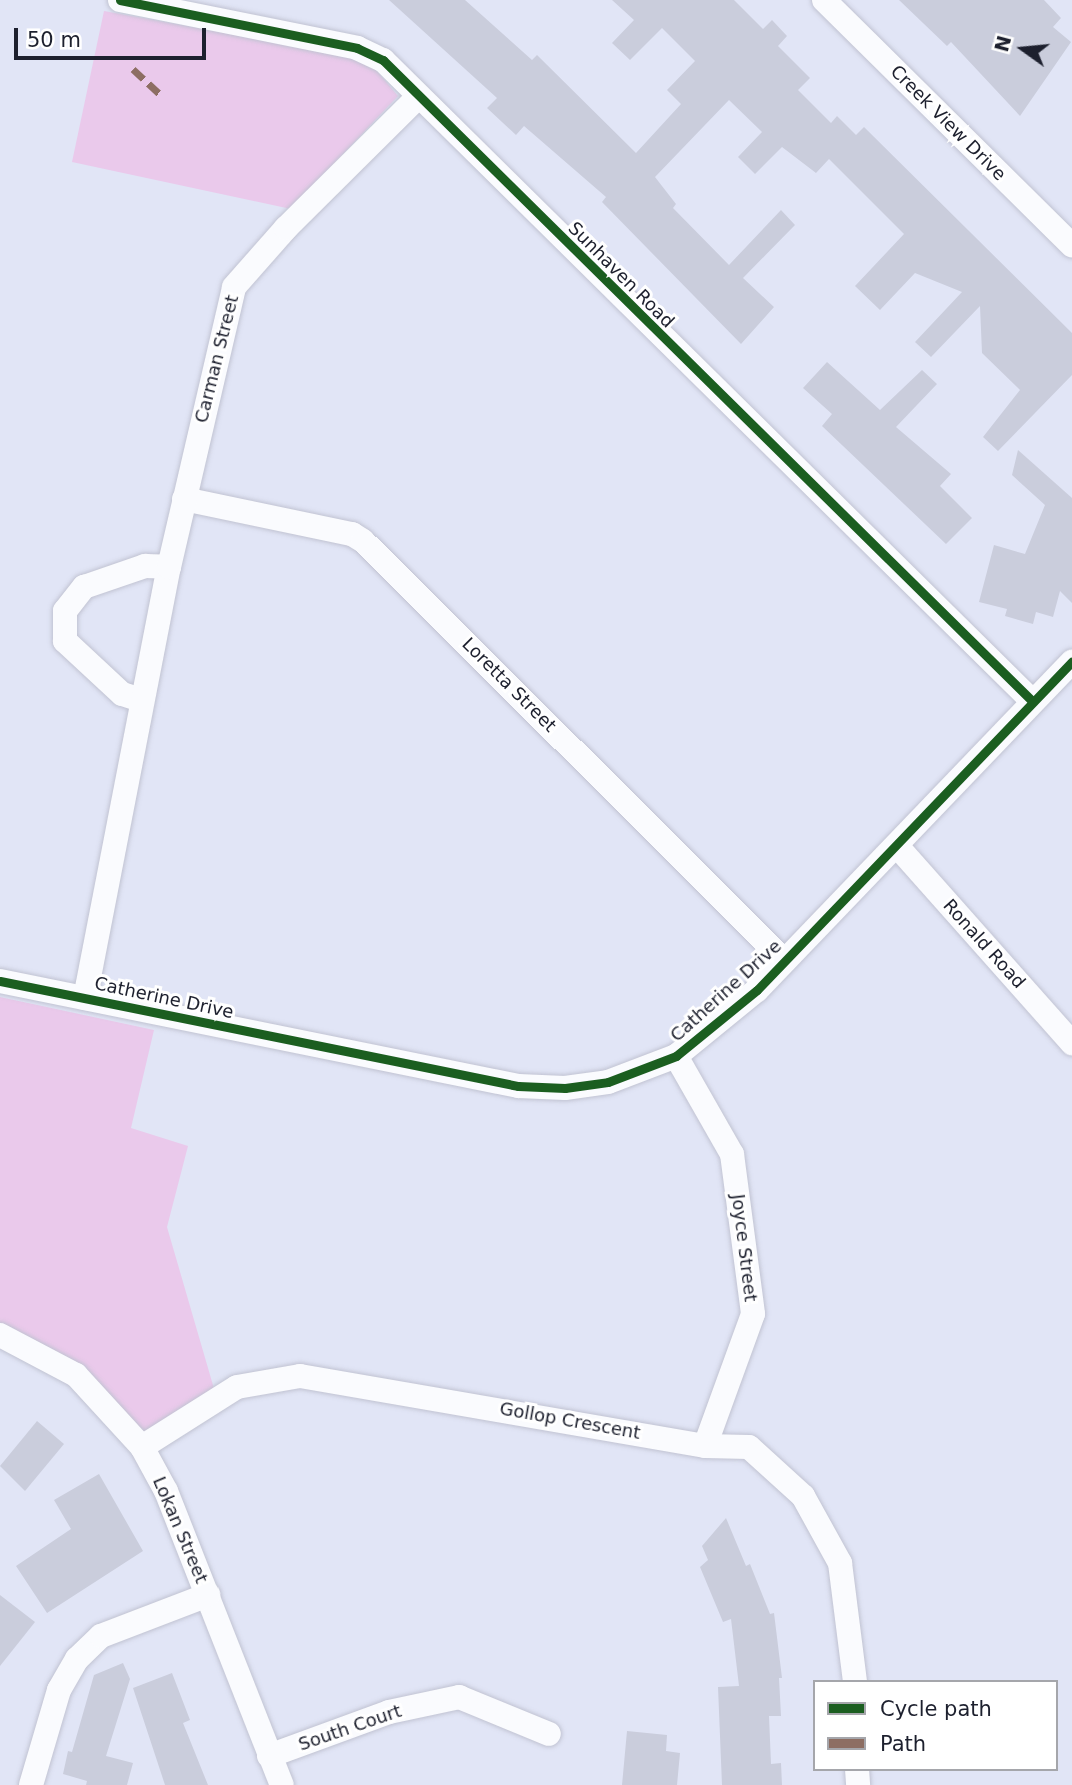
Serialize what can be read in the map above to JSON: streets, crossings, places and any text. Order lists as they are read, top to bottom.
{
  "streets": {
    "street": [
      "Creek View Drive",
      "Sunhaven Road",
      "Carman Street",
      "Loretta Street",
      "Ronald Road",
      "Catherine Drive",
      "Joyce Street",
      "Gollop Crescent",
      "Lokan Street",
      "South Court"
    ]
  },
  "crossings": [
    ["Sunhaven Road", "Carman Street"],
    ["Sunhaven Road", "Catherine Drive"],
    ["Carman Street", "Loretta Street"],
    ["Carman Street", "Catherine Drive"],
    ["Loretta Street", "Catherine Drive"],
    ["Ronald Road", "Catherine Drive"],
    ["Catherine Drive", "Joyce Street"],
    ["Joyce Street", "Gollop Crescent"],
    ["Gollop Crescent", "Lokan Street"],
    ["Lokan Street", "South Court"]
  ],
  "legend": ["Cycle path", "Path"],
  "scale_bar": "50 m",
  "north": "left"
}
